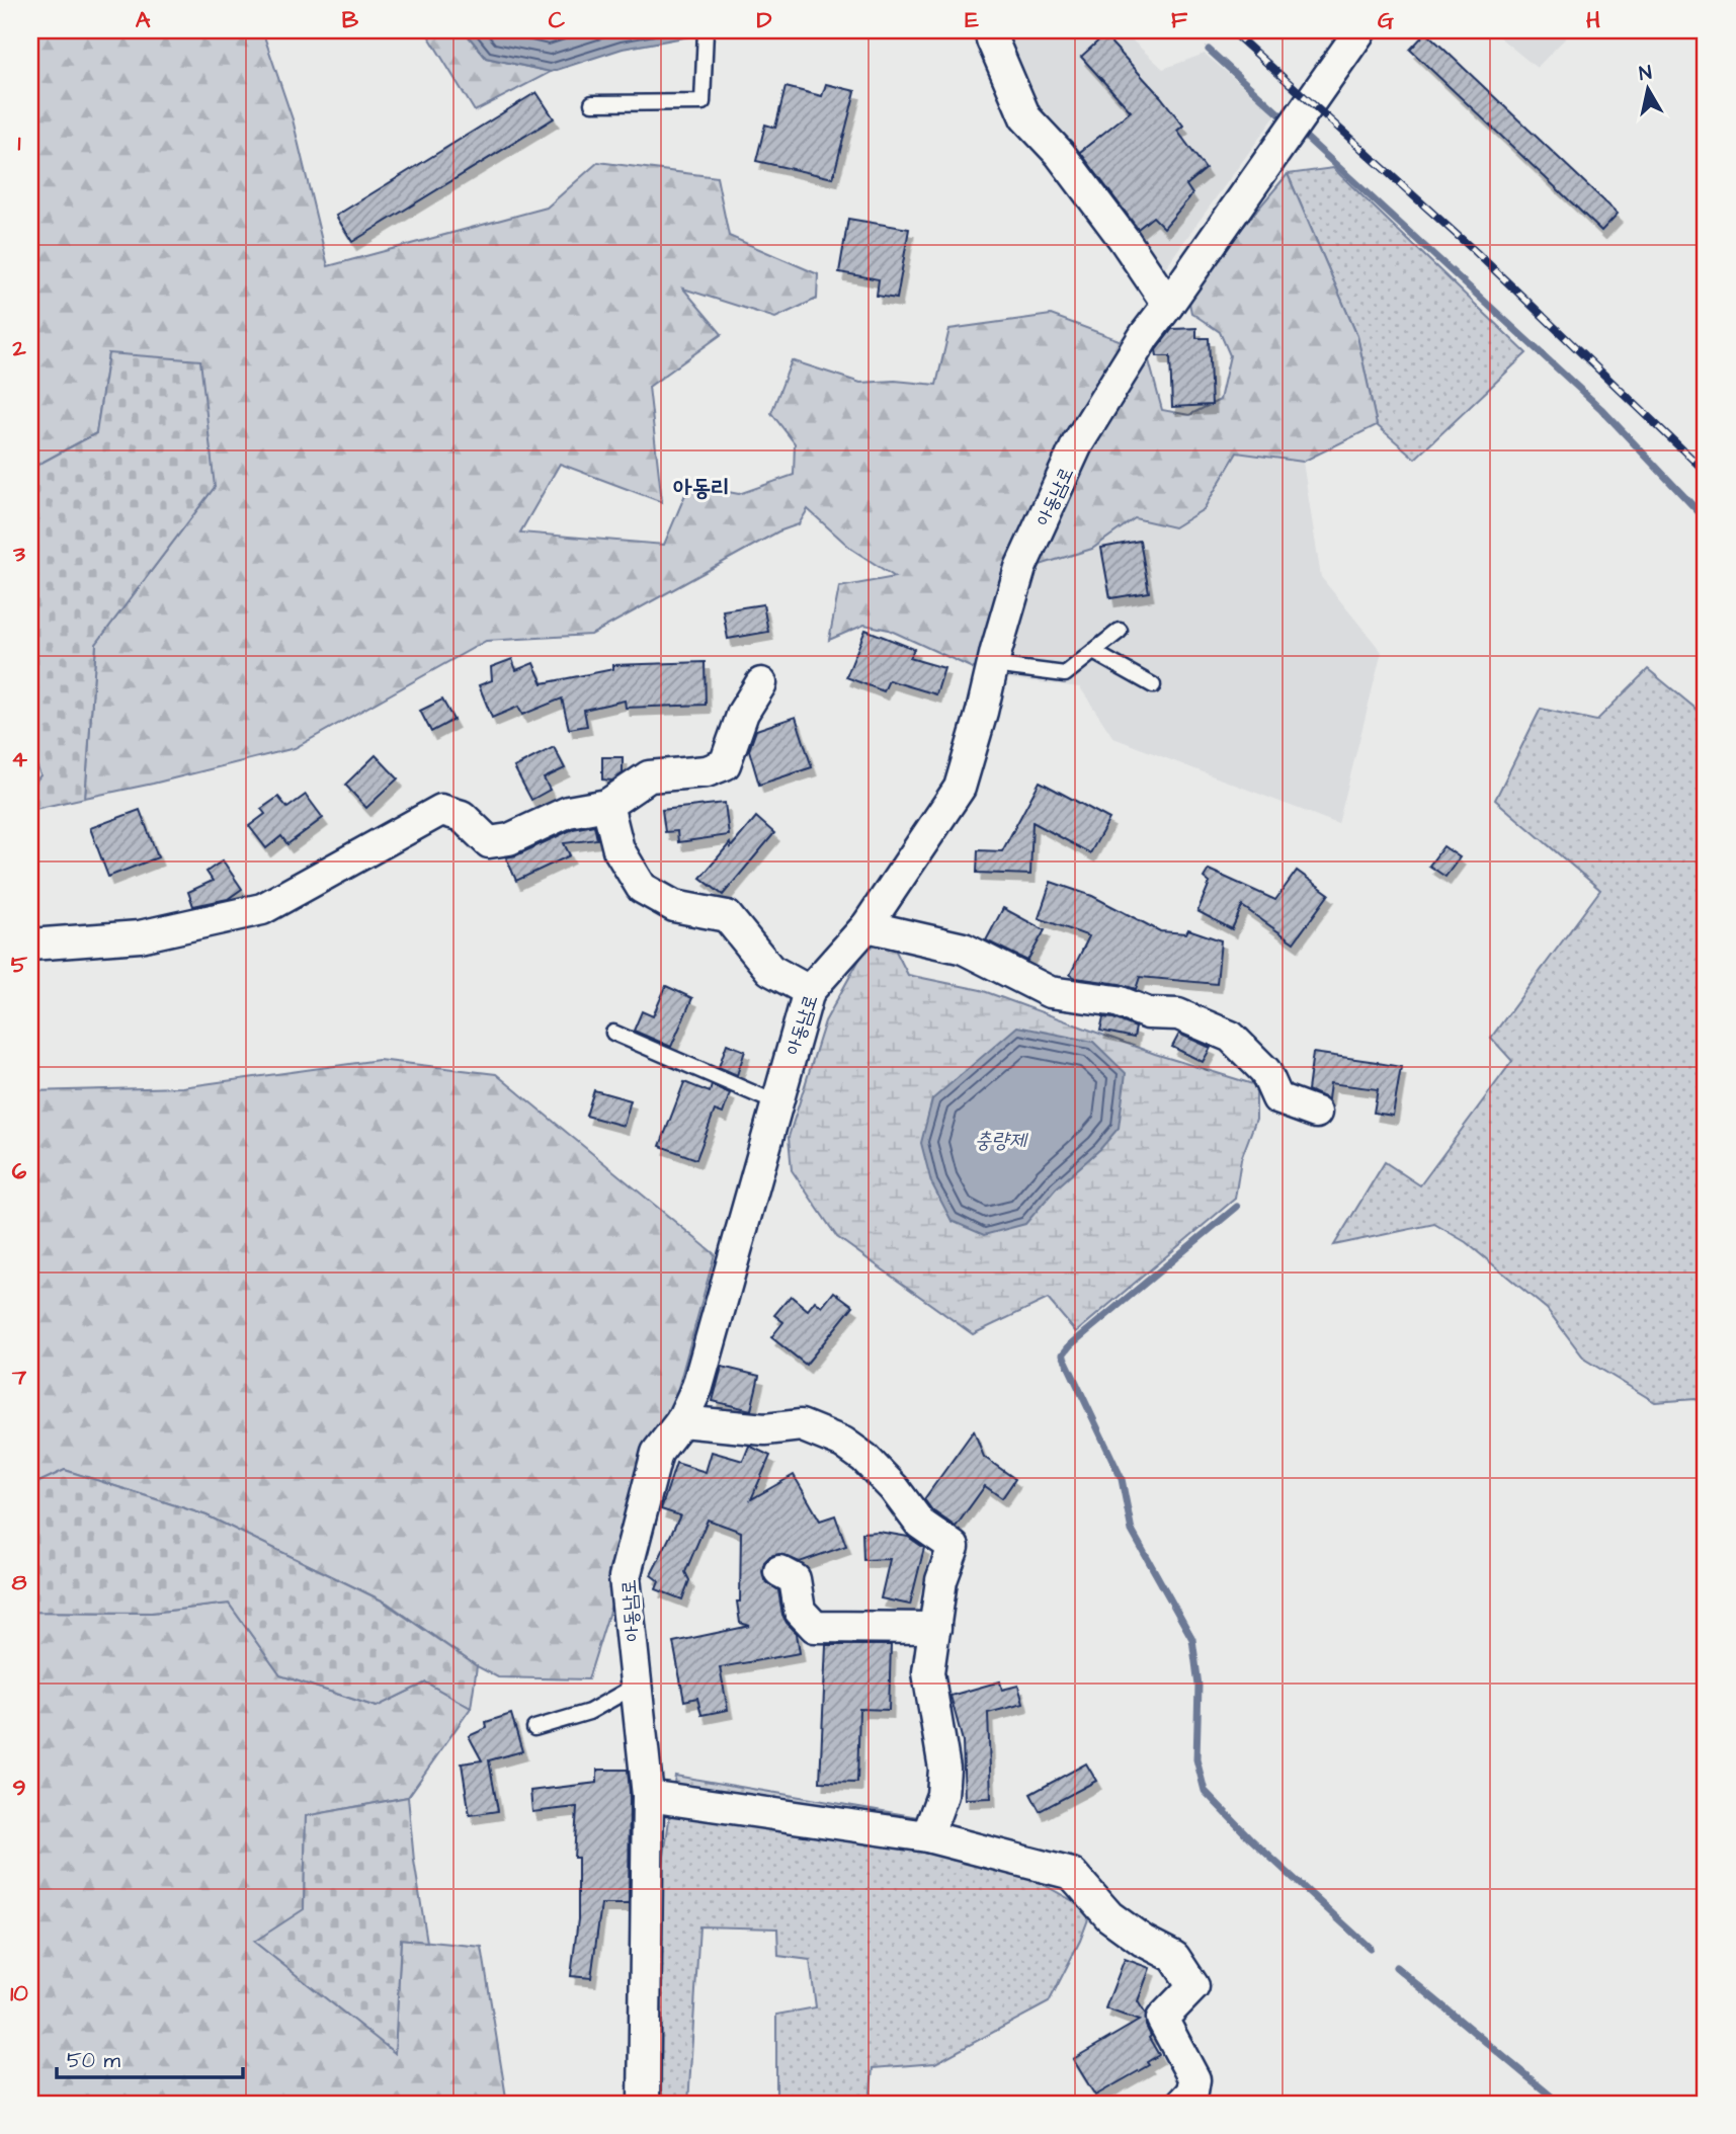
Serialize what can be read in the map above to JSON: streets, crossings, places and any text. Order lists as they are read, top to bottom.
{
  "streets": {
    "street": ["아동남로"]
  },
  "districts": ["아동리"],
  "water": ["충량제"],
  "scale_bar": "50 m",
  "north": "top",
  "grid": {
    "columns": [
      "A",
      "B",
      "C",
      "D",
      "E",
      "F",
      "G",
      "H"
    ],
    "rows": [
      "1",
      "2",
      "3",
      "4",
      "5",
      "6",
      "7",
      "8",
      "9",
      "10"
    ]
  }
}
